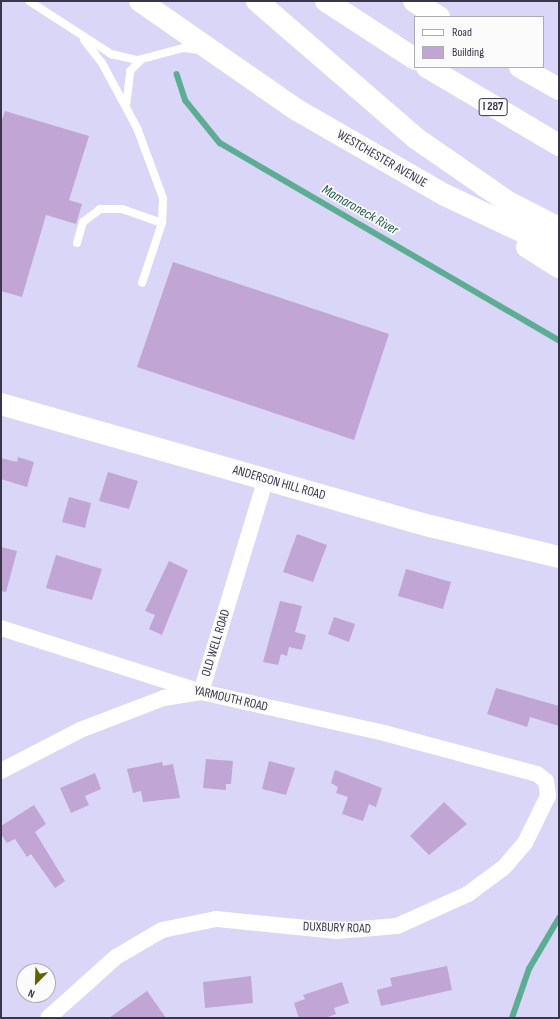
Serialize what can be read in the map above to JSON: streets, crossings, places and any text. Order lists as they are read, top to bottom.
{
  "streets": {
    "main road": ["I 287", "WESTCHESTER AVENUE", "ANDERSON HILL ROAD"],
    "street": ["OLD WELL ROAD", "YARMOUTH ROAD", "DUXBURY ROAD"]
  },
  "crossings": [
    ["ANDERSON HILL ROAD", "OLD WELL ROAD"],
    ["OLD WELL ROAD", "YARMOUTH ROAD"],
    ["YARMOUTH ROAD", "DUXBURY ROAD"]
  ],
  "water": ["Mamaroneck River"],
  "legend": ["Road", "Building"],
  "north": "bottom left"
}
